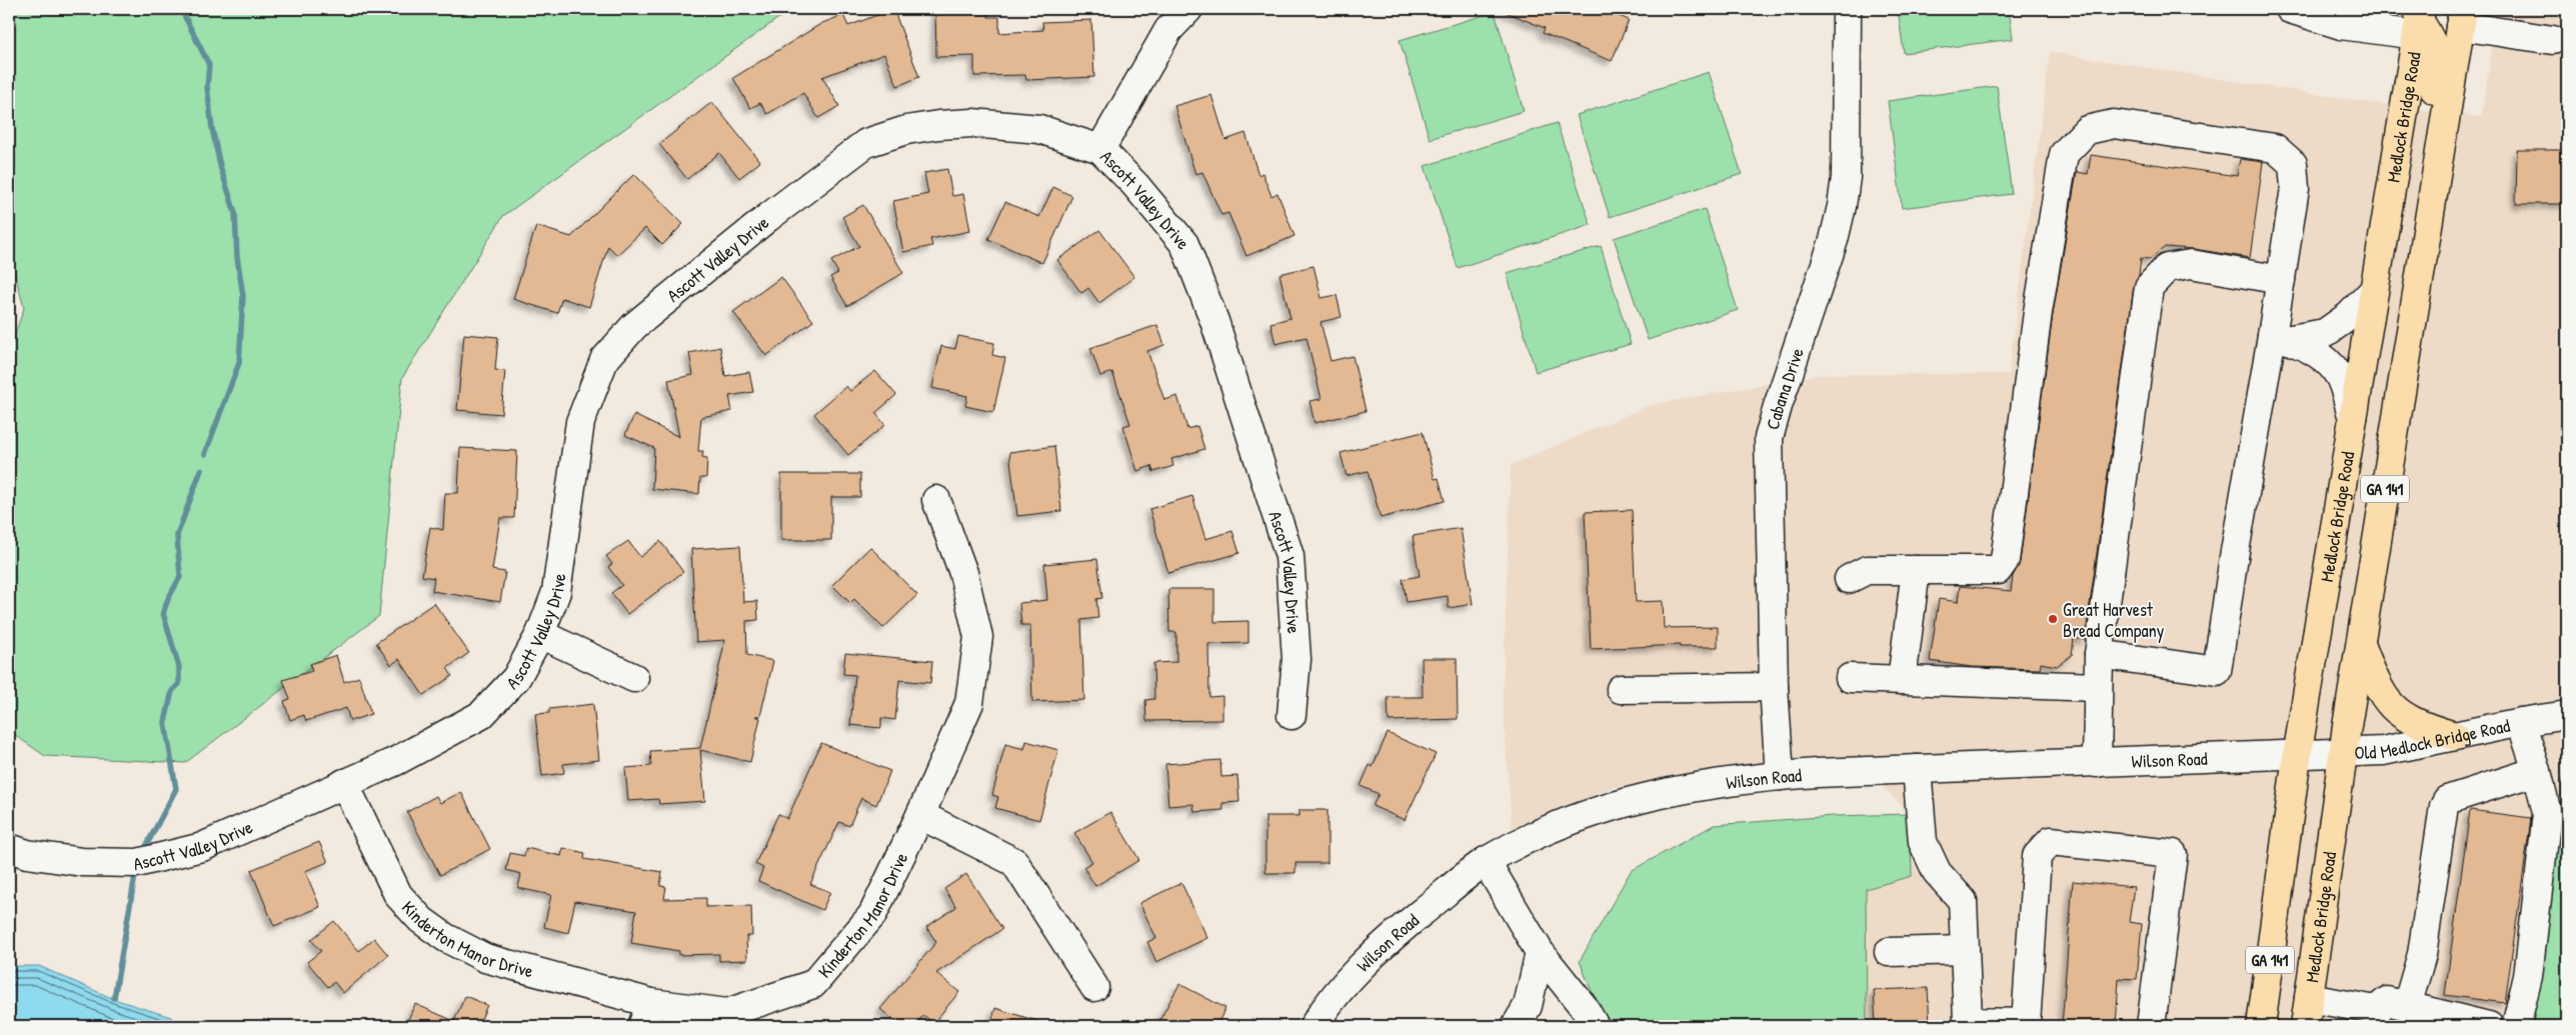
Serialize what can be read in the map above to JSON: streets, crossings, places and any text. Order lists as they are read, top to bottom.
{
  "streets": {
    "highway": ["Medlock Bridge Road", "GA 141"],
    "street": [
      "Ascott Valley Drive",
      "Cabana Drive",
      "Old Medlock Bridge Road",
      "Wilson Road",
      "Kinderton Manor Drive"
    ]
  },
  "crossings": [
    ["Medlock Bridge Road", "Old Medlock Bridge Road"],
    ["Medlock Bridge Road", "Wilson Road"],
    ["Ascott Valley Drive", "Kinderton Manor Drive"],
    ["Cabana Drive", "Wilson Road"],
    ["Old Medlock Bridge Road", "Wilson Road"]
  ],
  "places": ["Great Harvest Bread Company"]
}
